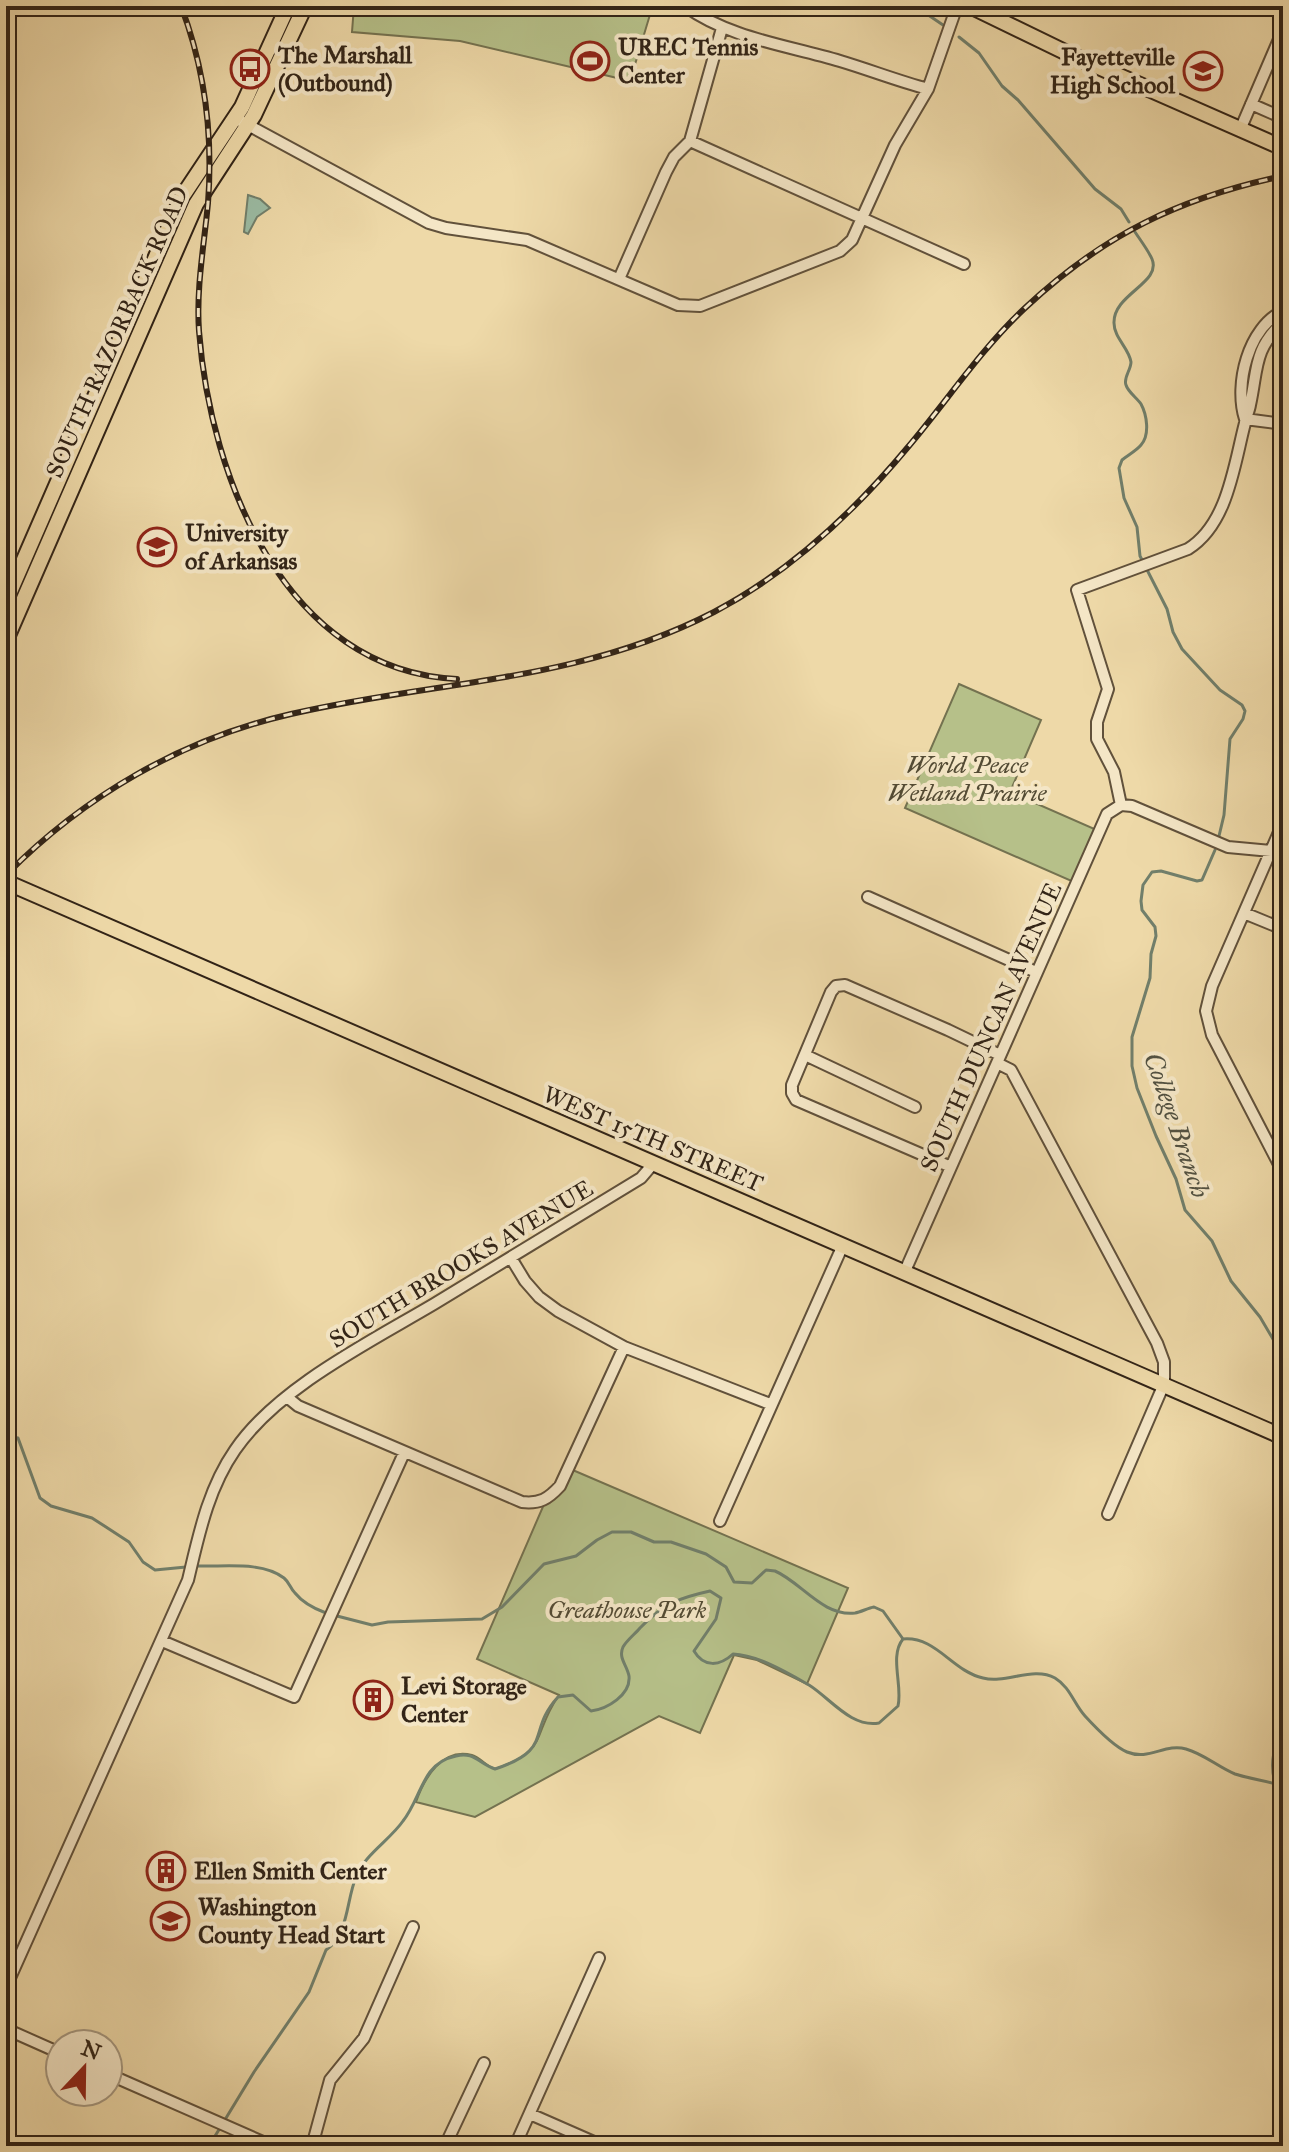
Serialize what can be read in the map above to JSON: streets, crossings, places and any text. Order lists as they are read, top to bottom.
{
  "streets": {
    "main road": ["SOUTH RAZORBACK ROAD", "WEST 15TH STREET"],
    "street": ["SOUTH DUNCAN AVENUE", "SOUTH BROOKS AVENUE"]
  },
  "crossings": [
    ["SOUTH DUNCAN AVENUE", "WEST 15TH STREET"],
    ["WEST 15TH STREET", "SOUTH BROOKS AVENUE"]
  ],
  "water": ["College Branch"],
  "parks": ["World Peace Wetland Prairie", "Greathouse Park"],
  "places": {
    "sports": ["UREC Tennis Center"],
    "bus stop": ["The Marshall (Outbound)"],
    "school or university": ["Fayetteville High School", "University of Arkansas", "Washington County Head Start"],
    "building": ["Levi Storage Center", "Ellen Smith Center"]
  },
  "north": "top"
}
